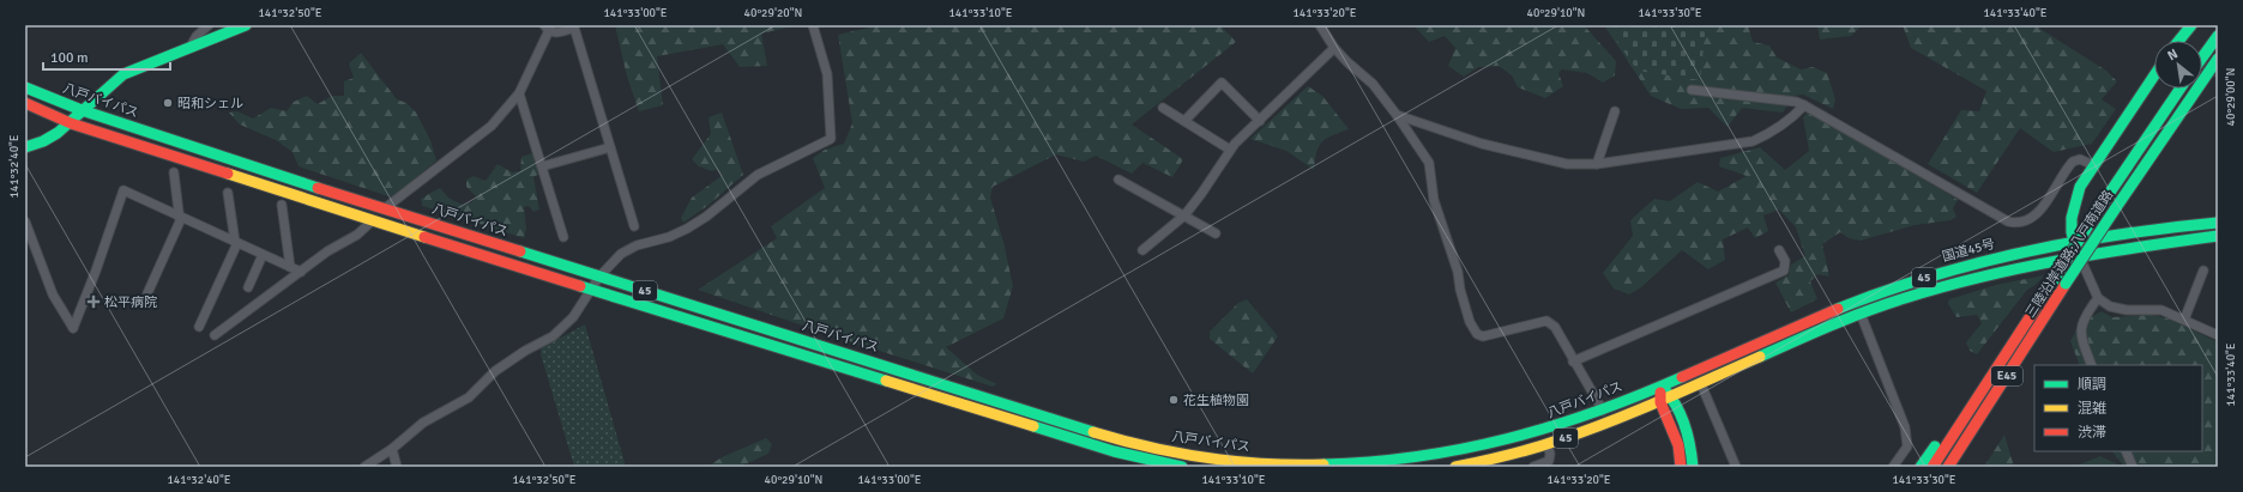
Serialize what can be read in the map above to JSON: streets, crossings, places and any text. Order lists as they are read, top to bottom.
{
  "streets": {
    "main road": [
      "八戸バイパス",
      "国道45号",
      "三陸沿岸道路;八戸南道路",
      "45",
      "E45"
    ]
  },
  "crossings": [
    ["八戸バイパス", "国道45号"]
  ],
  "places": {
    "other": ["昭和シェル", "花生植物園"],
    "health": ["松平病院"]
  },
  "legend": ["順調", "混雑", "渋滞"],
  "scale_bar": "100 m",
  "north": "top left",
  "coordinates": [
    "141°32'50\"E",
    "141°33'00\"E",
    "40°29'20\"N",
    "141°33'10\"E",
    "141°33'20\"E",
    "40°29'10\"N",
    "141°33'30\"E",
    "141°33'40\"E",
    "40°29'00\"N",
    "141°32'40\"E"
  ]
}
